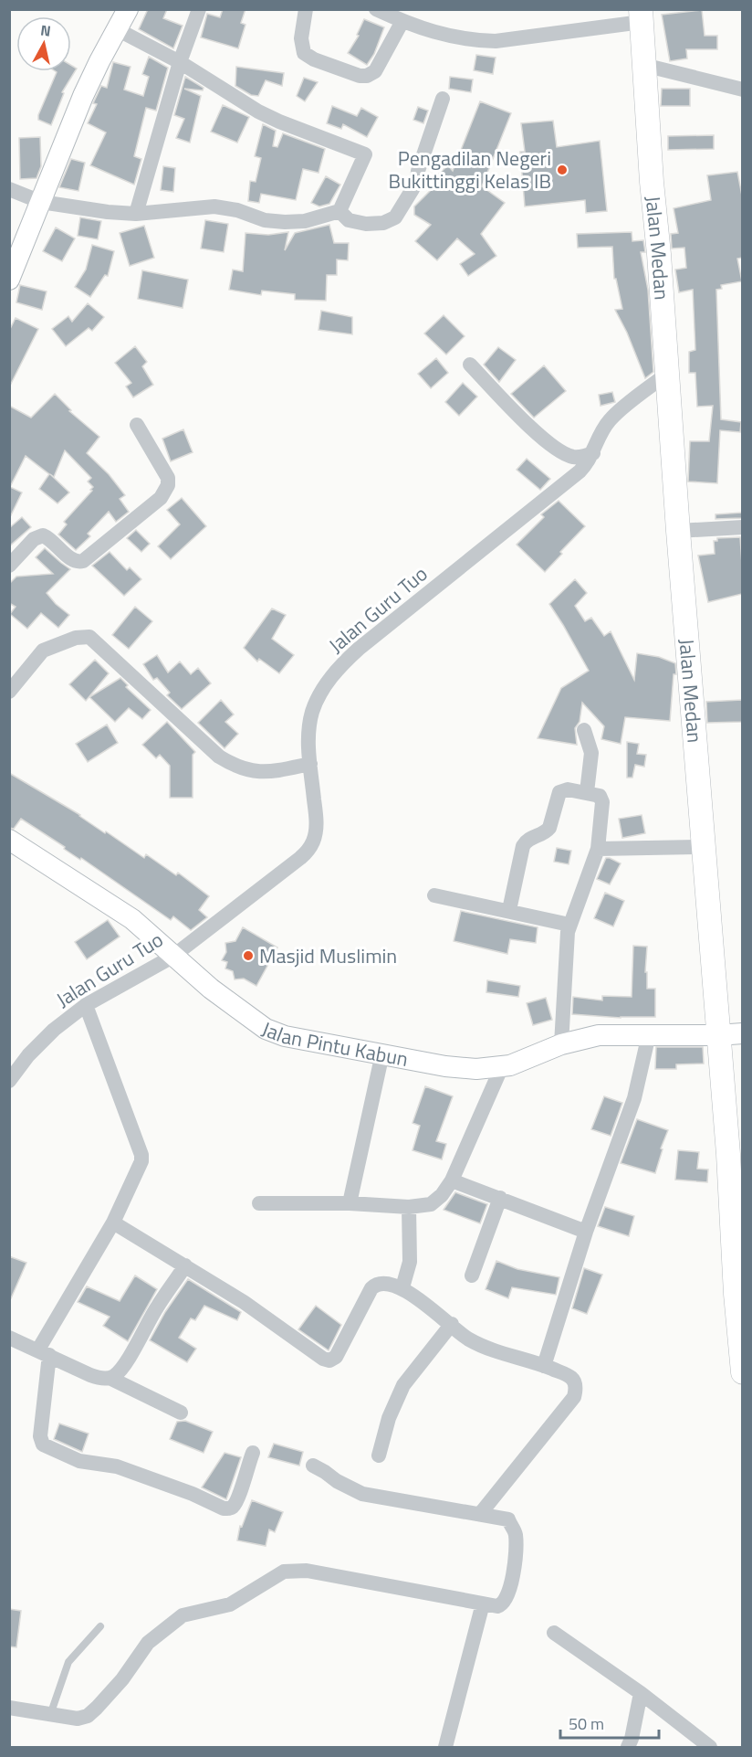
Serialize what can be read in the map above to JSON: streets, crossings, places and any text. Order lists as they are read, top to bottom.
{
  "streets": {
    "main road": ["Jalan Medan"],
    "street": ["Jalan Guru Tuo", "Jalan Pintu Kabun"]
  },
  "crossings": [
    ["Jalan Medan", "Jalan Guru Tuo"],
    ["Jalan Medan", "Jalan Pintu Kabun"],
    ["Jalan Guru Tuo", "Jalan Pintu Kabun"]
  ],
  "places": ["Pengadilan Negeri Bukittinggi Kelas IB", "Masjid Muslimin"],
  "scale_bar": "50 m",
  "north": "top"
}
